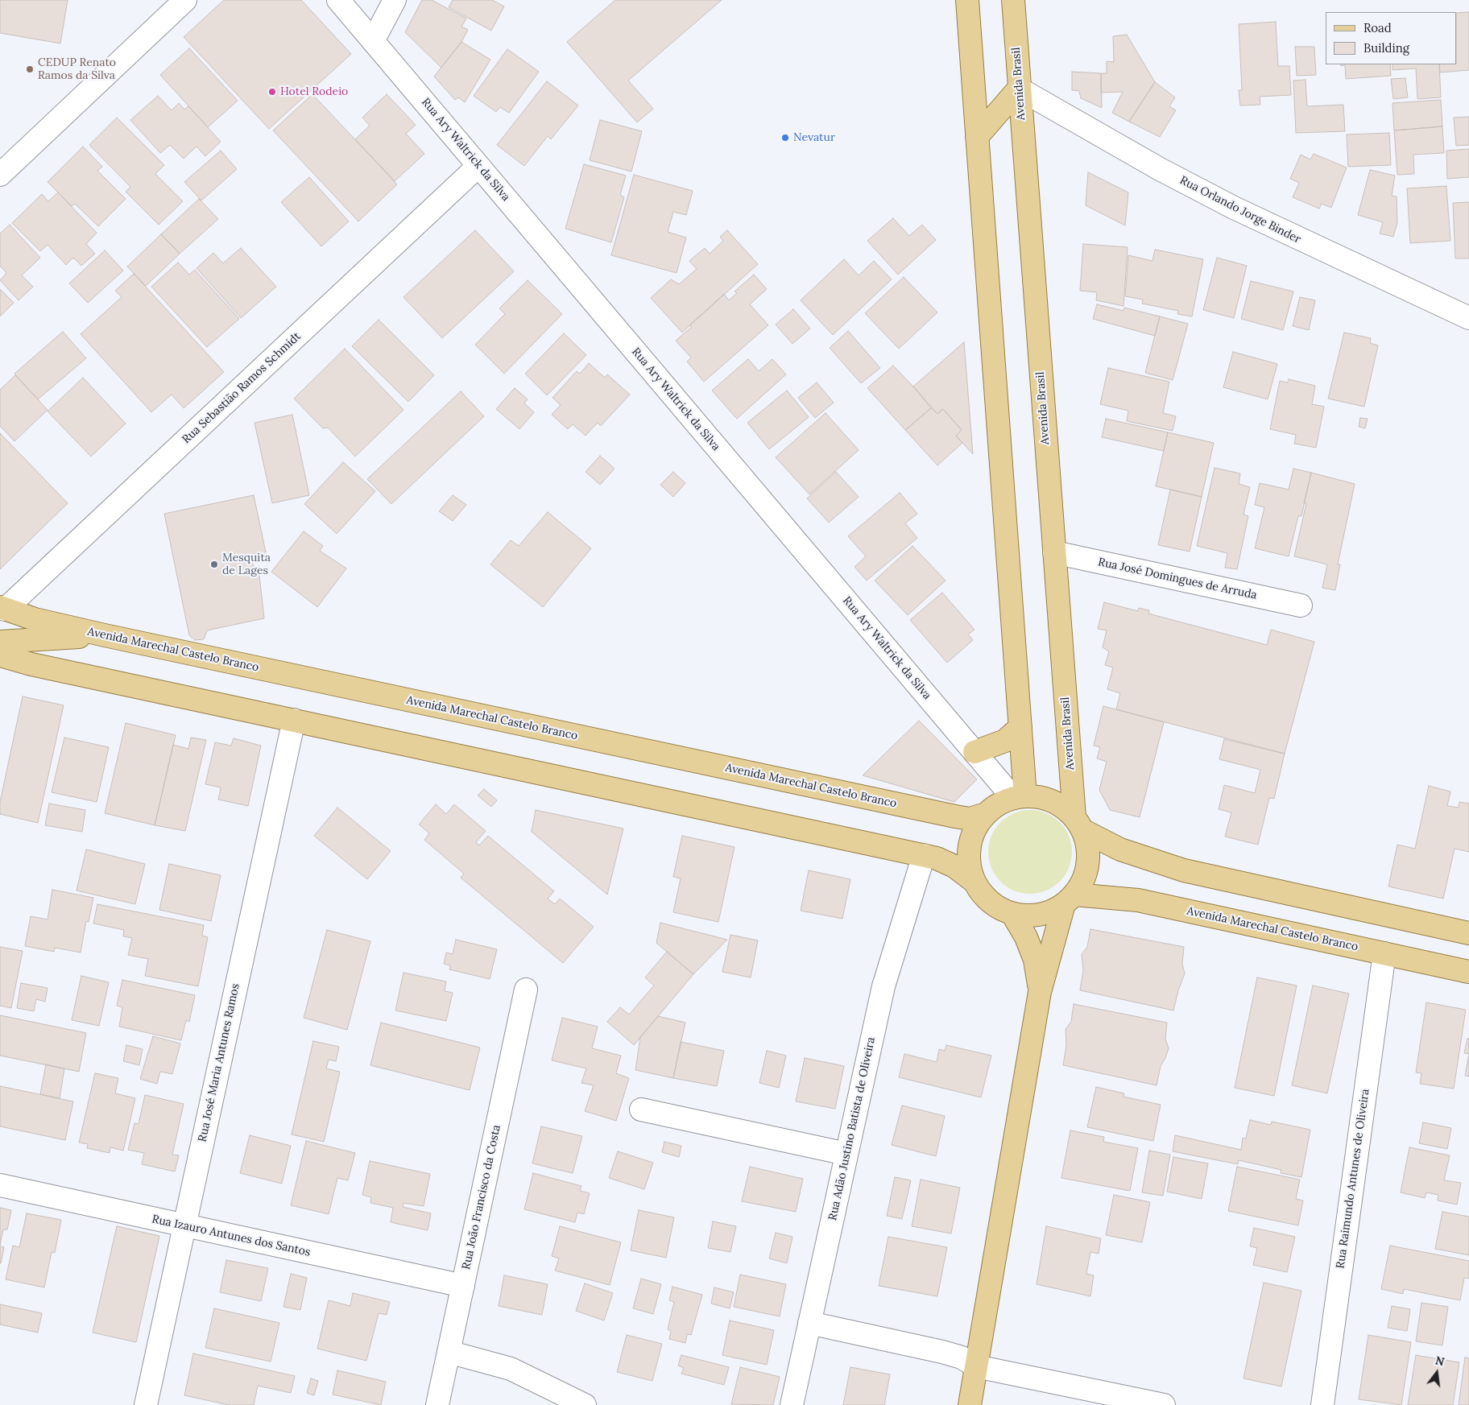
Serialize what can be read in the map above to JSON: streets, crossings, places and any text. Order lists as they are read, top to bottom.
{
  "streets": {
    "main road": ["Avenida Brasil", "Avenida Marechal Castelo Branco"],
    "street": [
      "Rua Ary Waltrick da Silva",
      "Rua Orlando Jorge Binder",
      "Rua Sebastião Ramos Schmidt",
      "Rua José Domingues de Arruda",
      "Rua José Maria Antunes Ramos",
      "Rua Adão Justino Batista de Oliveira",
      "Rua Raimundo Antunes de Oliveira",
      "Rua João Francisco da Costa",
      "Rua Izauro Antunes dos Santos"
    ]
  },
  "crossings": [
    ["Avenida Brasil", "Rua Ary Waltrick da Silva"],
    ["Avenida Brasil", "Rua Orlando Jorge Binder"],
    ["Avenida Brasil", "Rua José Domingues de Arruda"],
    ["Avenida Brasil", "Avenida Marechal Castelo Branco"],
    ["Rua Ary Waltrick da Silva", "Rua Sebastião Ramos Schmidt"],
    ["Rua Ary Waltrick da Silva", "Avenida Marechal Castelo Branco"],
    ["Rua Sebastião Ramos Schmidt", "Avenida Marechal Castelo Branco"],
    ["Avenida Marechal Castelo Branco", "Rua Raimundo Antunes de Oliveira"],
    ["Rua José Maria Antunes Ramos", "Rua Izauro Antunes dos Santos"],
    ["Rua João Francisco da Costa", "Rua Izauro Antunes dos Santos"]
  ],
  "places": [
    "CEDUP Renato Ramos da Silva",
    "Hotel Rodeio",
    "Nevatur",
    "Mesquita de Lages"
  ],
  "legend": ["Road", "Building"],
  "north": "top"
}
